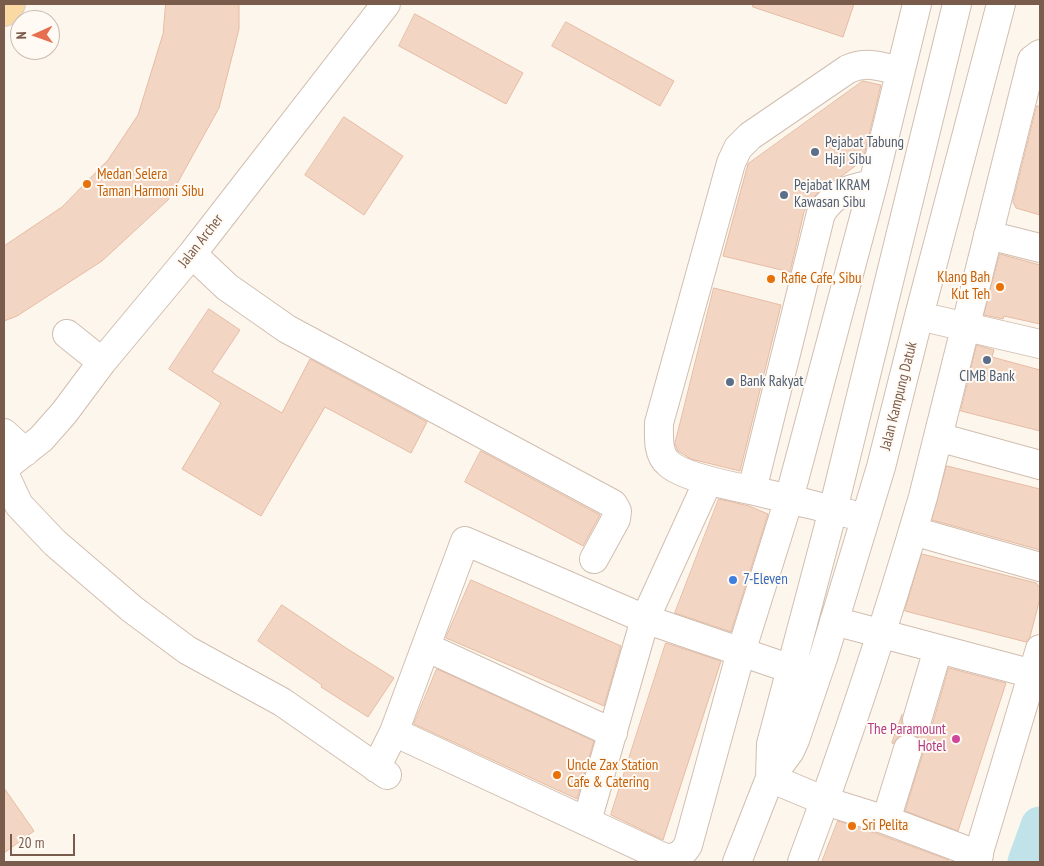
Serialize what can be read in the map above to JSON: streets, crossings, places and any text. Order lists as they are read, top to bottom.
{
  "streets": {
    "street": ["Jalan Archer", "Jalan Kampung Datuk"]
  },
  "places": [
    "Pejabat Tabung Haji Sibu",
    "Medan Selera Taman Harmoni Sibu",
    "Pejabat IKRAM Kawasan Sibu",
    "Rafie Cafe, Sibu",
    "Klang Bah Kut Teh",
    "CIMB Bank",
    "Bank Rakyat",
    "7-Eleven",
    "The Paramount Hotel",
    "Uncle Zax Station Cafe & Catering",
    "Sri Pelita"
  ],
  "scale_bar": "20 m",
  "north": "left"
}
